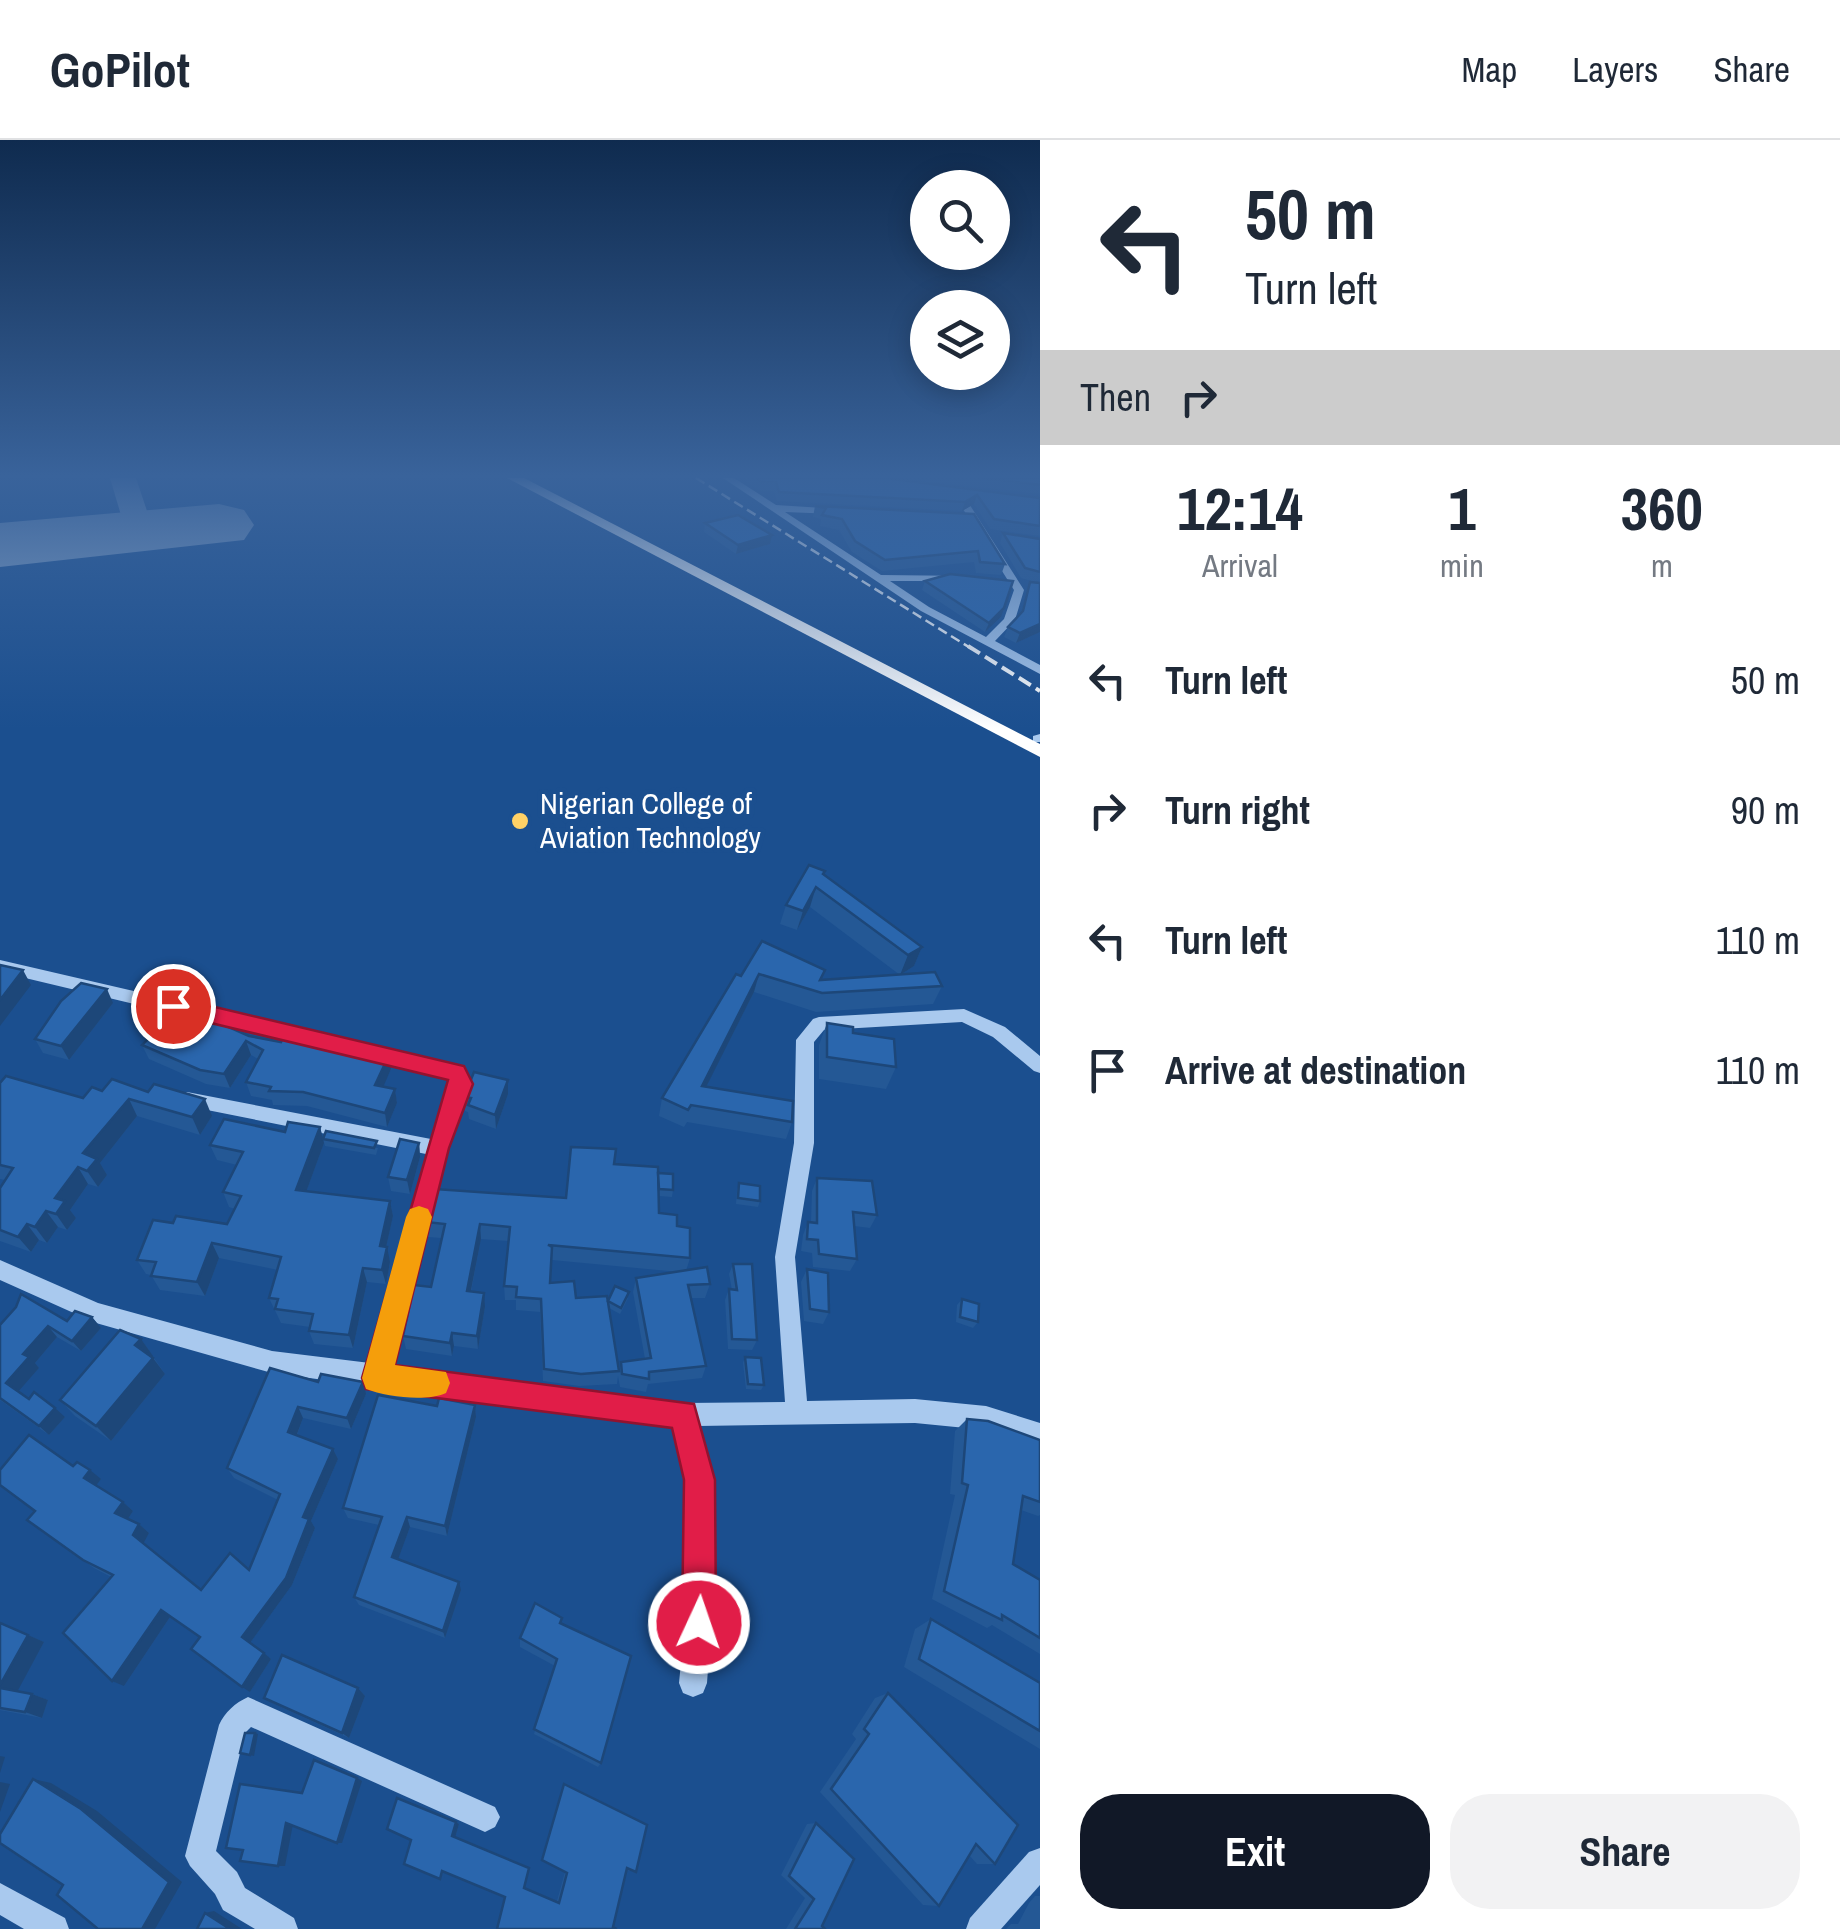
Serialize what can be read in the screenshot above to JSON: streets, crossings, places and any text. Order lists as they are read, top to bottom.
{
  "places": ["Nigerian College of Aviation Technology"],
  "page": {
    "header": "GoPilot",
    "nav": ["Map", "Layers", "Share"],
    "turn": ["50 m", "Turn left"],
    "then": "Then",
    "eta": [
      "12:14",
      "Arrival",
      "1",
      "min",
      "360",
      "m"
    ],
    "list": [
      {
        "name": "Turn left",
        "value": "50 m"
      },
      {
        "name": "Turn right",
        "value": "90 m"
      },
      {
        "name": "Turn left",
        "value": "110 m"
      },
      {
        "name": "Arrive at destination",
        "value": "110 m"
      }
    ],
    "buttons": ["Exit", "Share"]
  }
}
